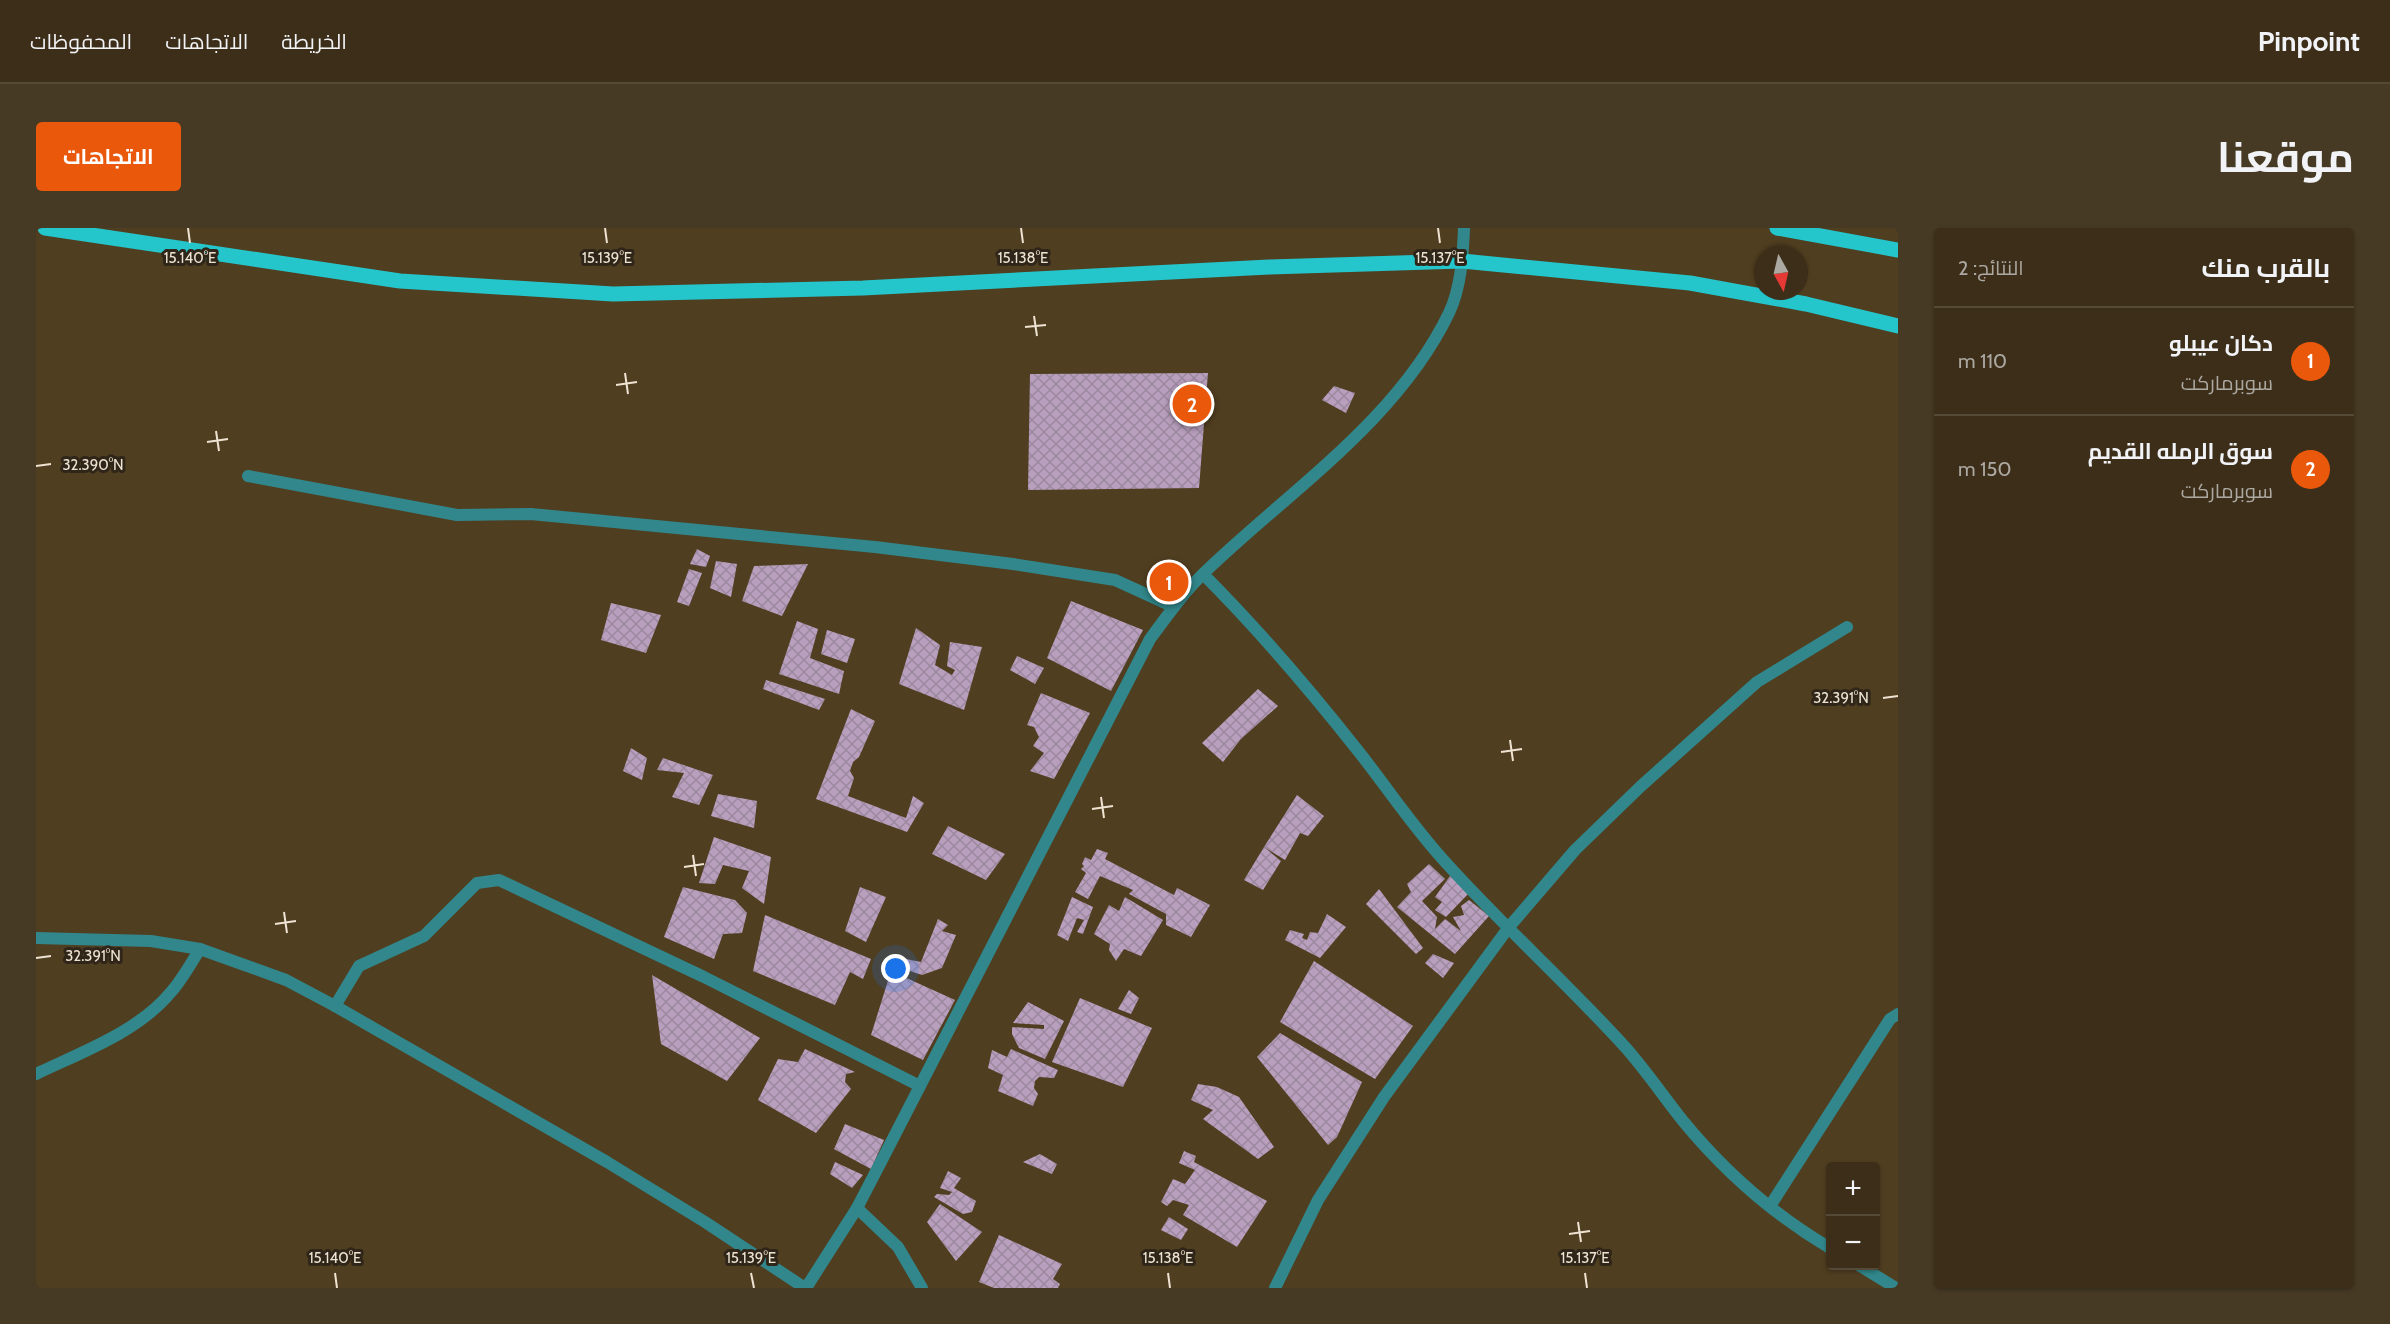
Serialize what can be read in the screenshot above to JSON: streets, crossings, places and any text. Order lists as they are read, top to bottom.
{
  "north": "bottom",
  "page": {
    "header": "Pinpoint",
    "nav": ["الخريطة", "الاتجاهات", "المحفوظات"],
    "title": "موقعنا",
    "buttons": "الاتجاهات",
    "heading": ["بالقرب منك", "النتائج: 2"],
    "list": [
      {
        "mark": "1",
        "name": "دكان عيبلو",
        "note": "سوبرماركت",
        "value": "110 m"
      },
      {
        "mark": "2",
        "name": "سوق الرمله القديم",
        "note": "سوبرماركت",
        "value": "150 m"
      }
    ],
    "pins": ["2", "1"],
    "map_buttons": ["+", "−"]
  },
  "coordinates": [
    "15.140°E",
    "15.139°E",
    "15.138°E",
    "15.137°E",
    "32.390°N",
    "32.391°N"
  ]
}
